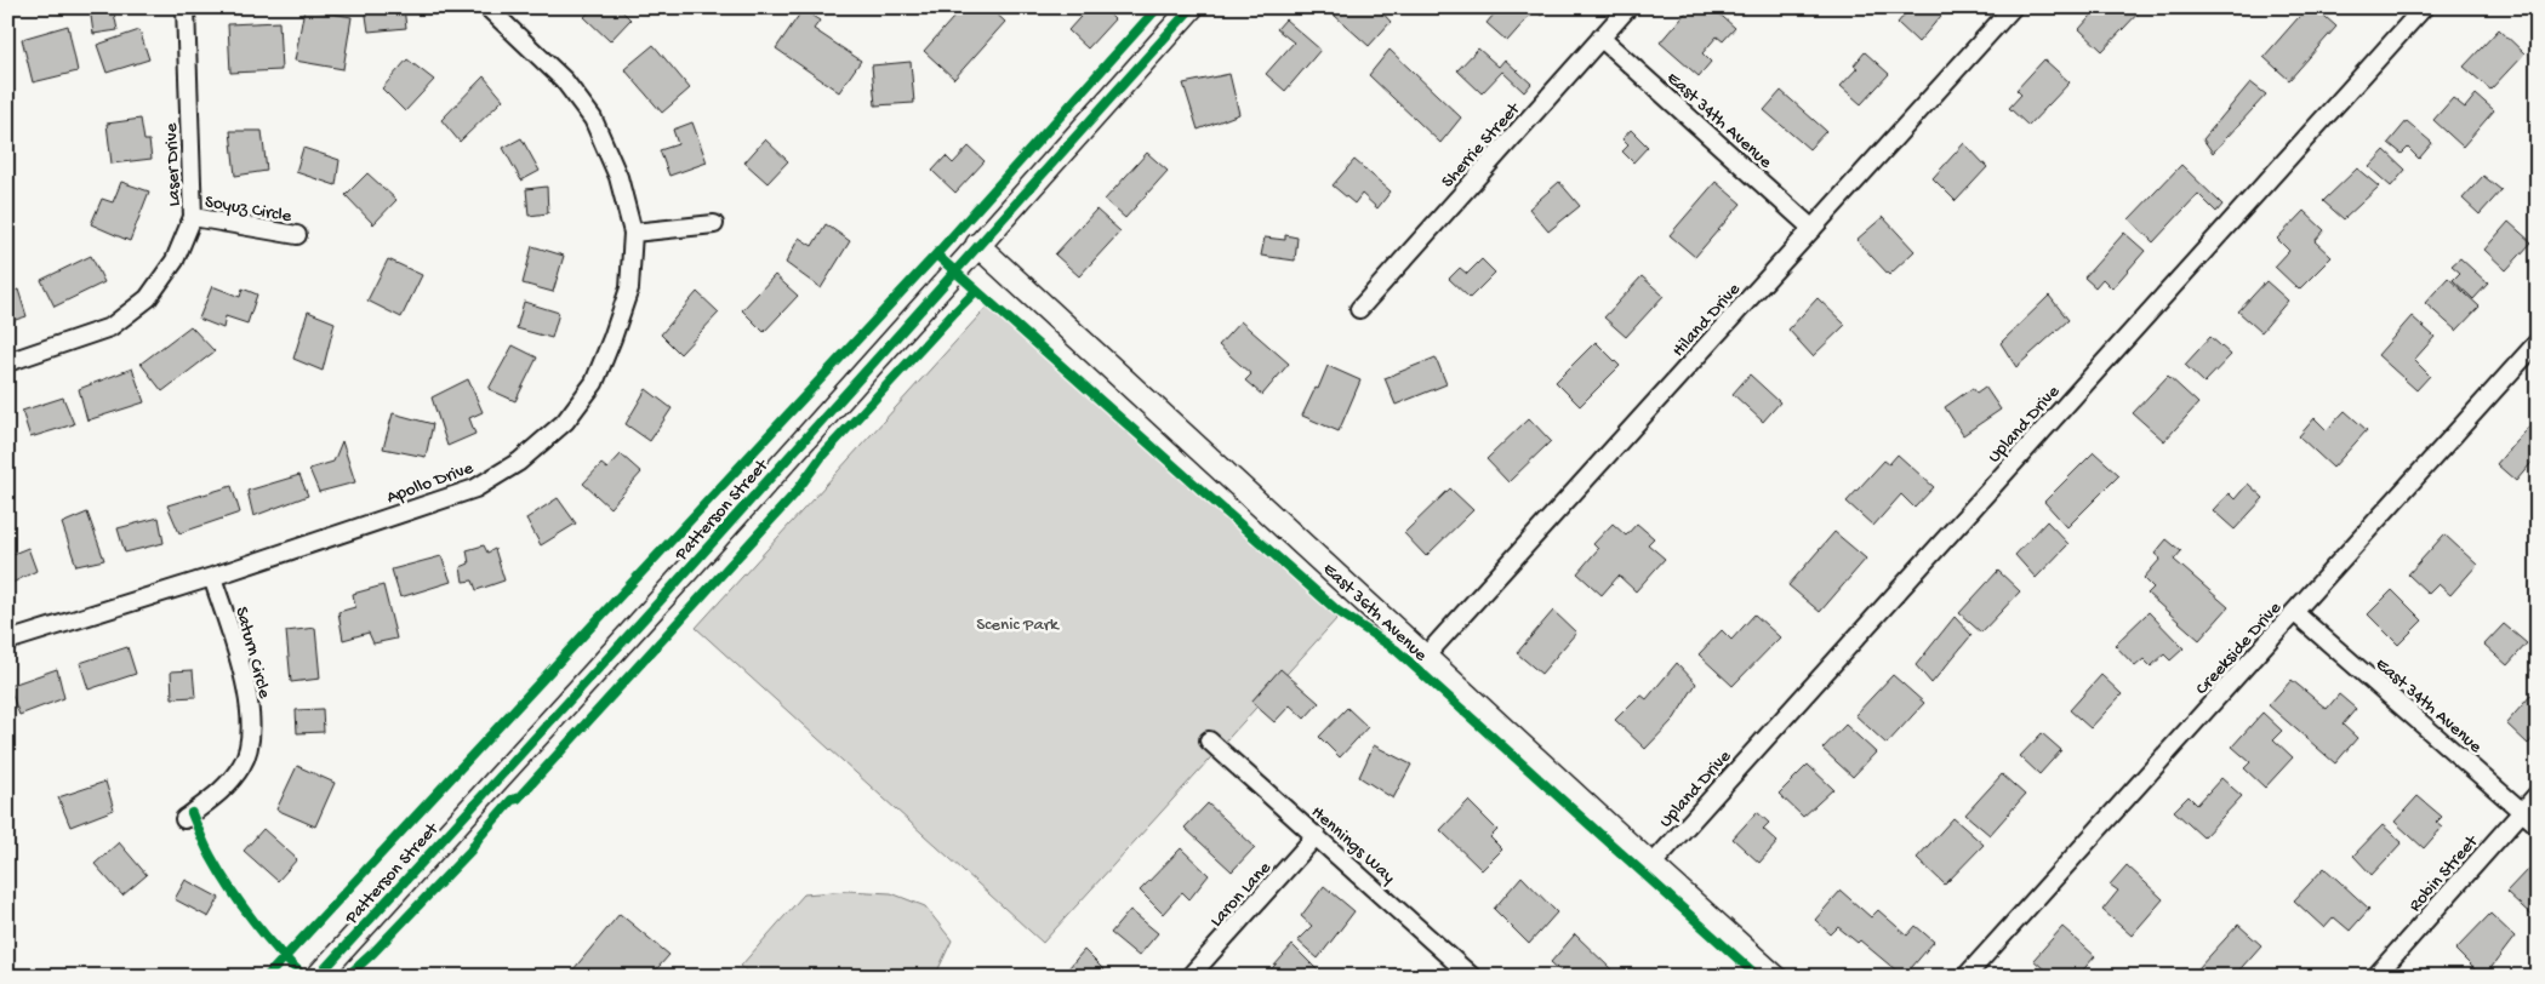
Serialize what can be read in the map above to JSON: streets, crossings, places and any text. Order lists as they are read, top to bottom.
{
  "streets": {
    "street": [
      "East 34th Avenue",
      "Sherrie Street",
      "Laser Drive",
      "Soyuz Circle",
      "Hiland Drive",
      "Upland Drive",
      "Apollo Drive",
      "Patterson Street",
      "East 36th Avenue",
      "Creekside Drive",
      "Saturn Circle",
      "Hennings Way",
      "Robin Street",
      "Laron Lane"
    ]
  },
  "crossings": [
    ["East 34th Avenue", "Sherrie Street"],
    ["East 34th Avenue", "Hiland Drive"],
    ["East 34th Avenue", "Creekside Drive"],
    ["East 34th Avenue", "Robin Street"],
    ["Laser Drive", "Soyuz Circle"],
    ["Hiland Drive", "East 36th Avenue"],
    ["Upland Drive", "East 36th Avenue"],
    ["Apollo Drive", "Saturn Circle"],
    ["Patterson Street", "East 36th Avenue"],
    ["Hennings Way", "Laron Lane"]
  ],
  "parks": ["Scenic Park"]
}
